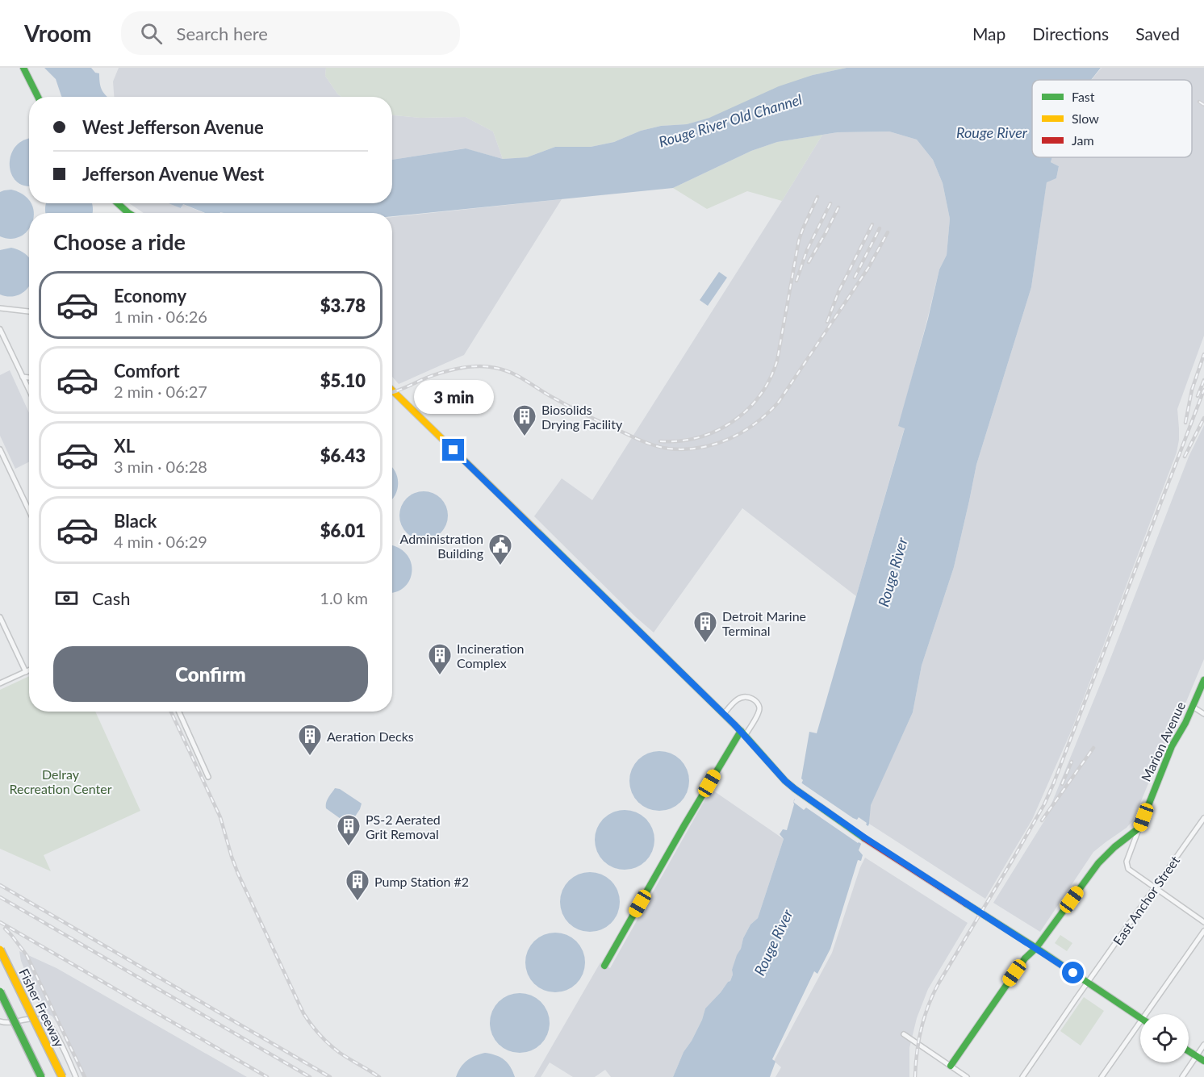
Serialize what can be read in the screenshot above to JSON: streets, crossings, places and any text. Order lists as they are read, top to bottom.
{
  "streets": {
    "main road": ["Marion Avenue", "Fisher Freeway"],
    "street": ["East Anchor Street"]
  },
  "water": ["Rouge River Old Channel", "Rouge River"],
  "parks": ["Delray Recreation Center"],
  "places": {
    "building": [
      "Biosolids Drying Facility",
      "Detroit Marine Terminal",
      "Incineration Complex",
      "Aeration Decks",
      "PS-2 Aerated Grit Removal",
      "Pump Station #2"
    ],
    "public building": ["Administration Building"]
  },
  "legend": ["Fast", "Slow", "Jam"],
  "page": {
    "header": "Vroom",
    "search": "Search here",
    "nav": ["Map", "Directions", "Saved"],
    "banner": ["West Jefferson Avenue", "Jefferson Avenue West"],
    "heading": "Choose a ride",
    "list": [
      {
        "name": "Economy",
        "note": "1 min · 06:26",
        "value": "$3.78"
      },
      {
        "name": "Comfort",
        "note": "2 min · 06:27",
        "value": "$5.10"
      },
      {
        "name": "XL",
        "note": "3 min · 06:28",
        "value": "$6.43"
      },
      {
        "name": "Black",
        "note": "4 min · 06:29",
        "value": "$6.01"
      }
    ],
    "bubble": "3 min",
    "pay": ["Cash", "1.0 km"],
    "buttons": "Confirm"
  }
}
